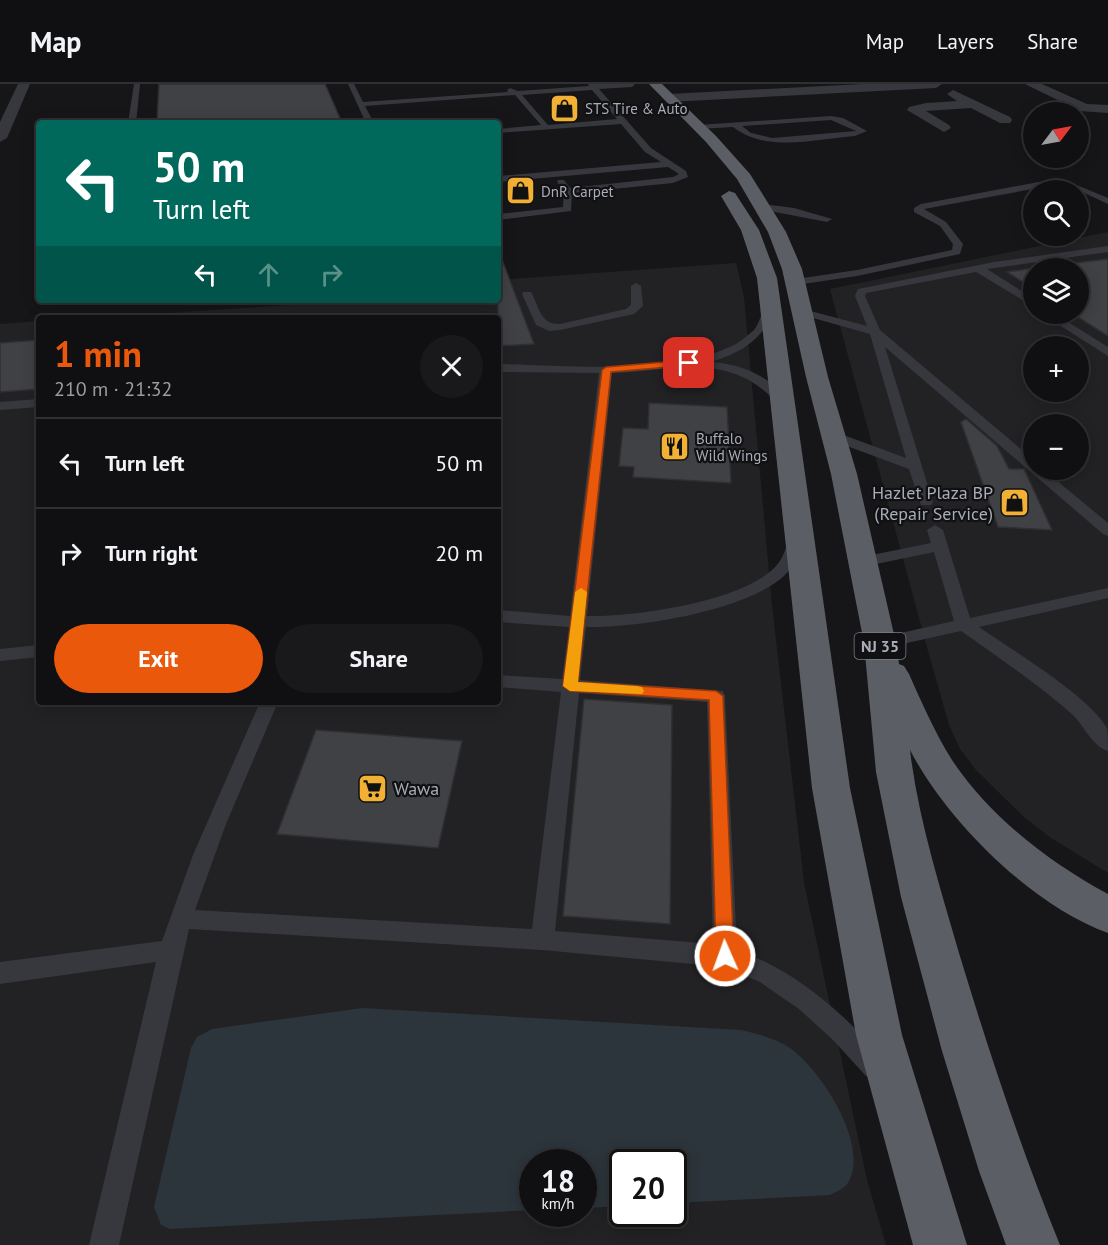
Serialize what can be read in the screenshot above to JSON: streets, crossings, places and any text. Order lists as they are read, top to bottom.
{
  "streets": {
    "highway": ["NJ 35"]
  },
  "places": {
    "shop": ["STS Tire & Auto", "DnR Carpet", "Hazlet Plaza BP (Repair Service)"],
    "restaurant": ["Buffalo Wild Wings"],
    "supermarket": ["Wawa"]
  },
  "north": "top right",
  "page": {
    "header": "Map",
    "nav": ["Map", "Layers", "Share"],
    "map_buttons": ["+", "−"],
    "turn": ["50 m", "Turn left"],
    "heading": ["1 min", "210 m · 21:32"],
    "list": [
      {
        "name": "Turn left",
        "value": "50 m"
      },
      {
        "name": "Turn right",
        "value": "20 m"
      }
    ],
    "buttons": ["Exit", "Share"],
    "speed": "18 km/h",
    "limit": "20"
  }
}
